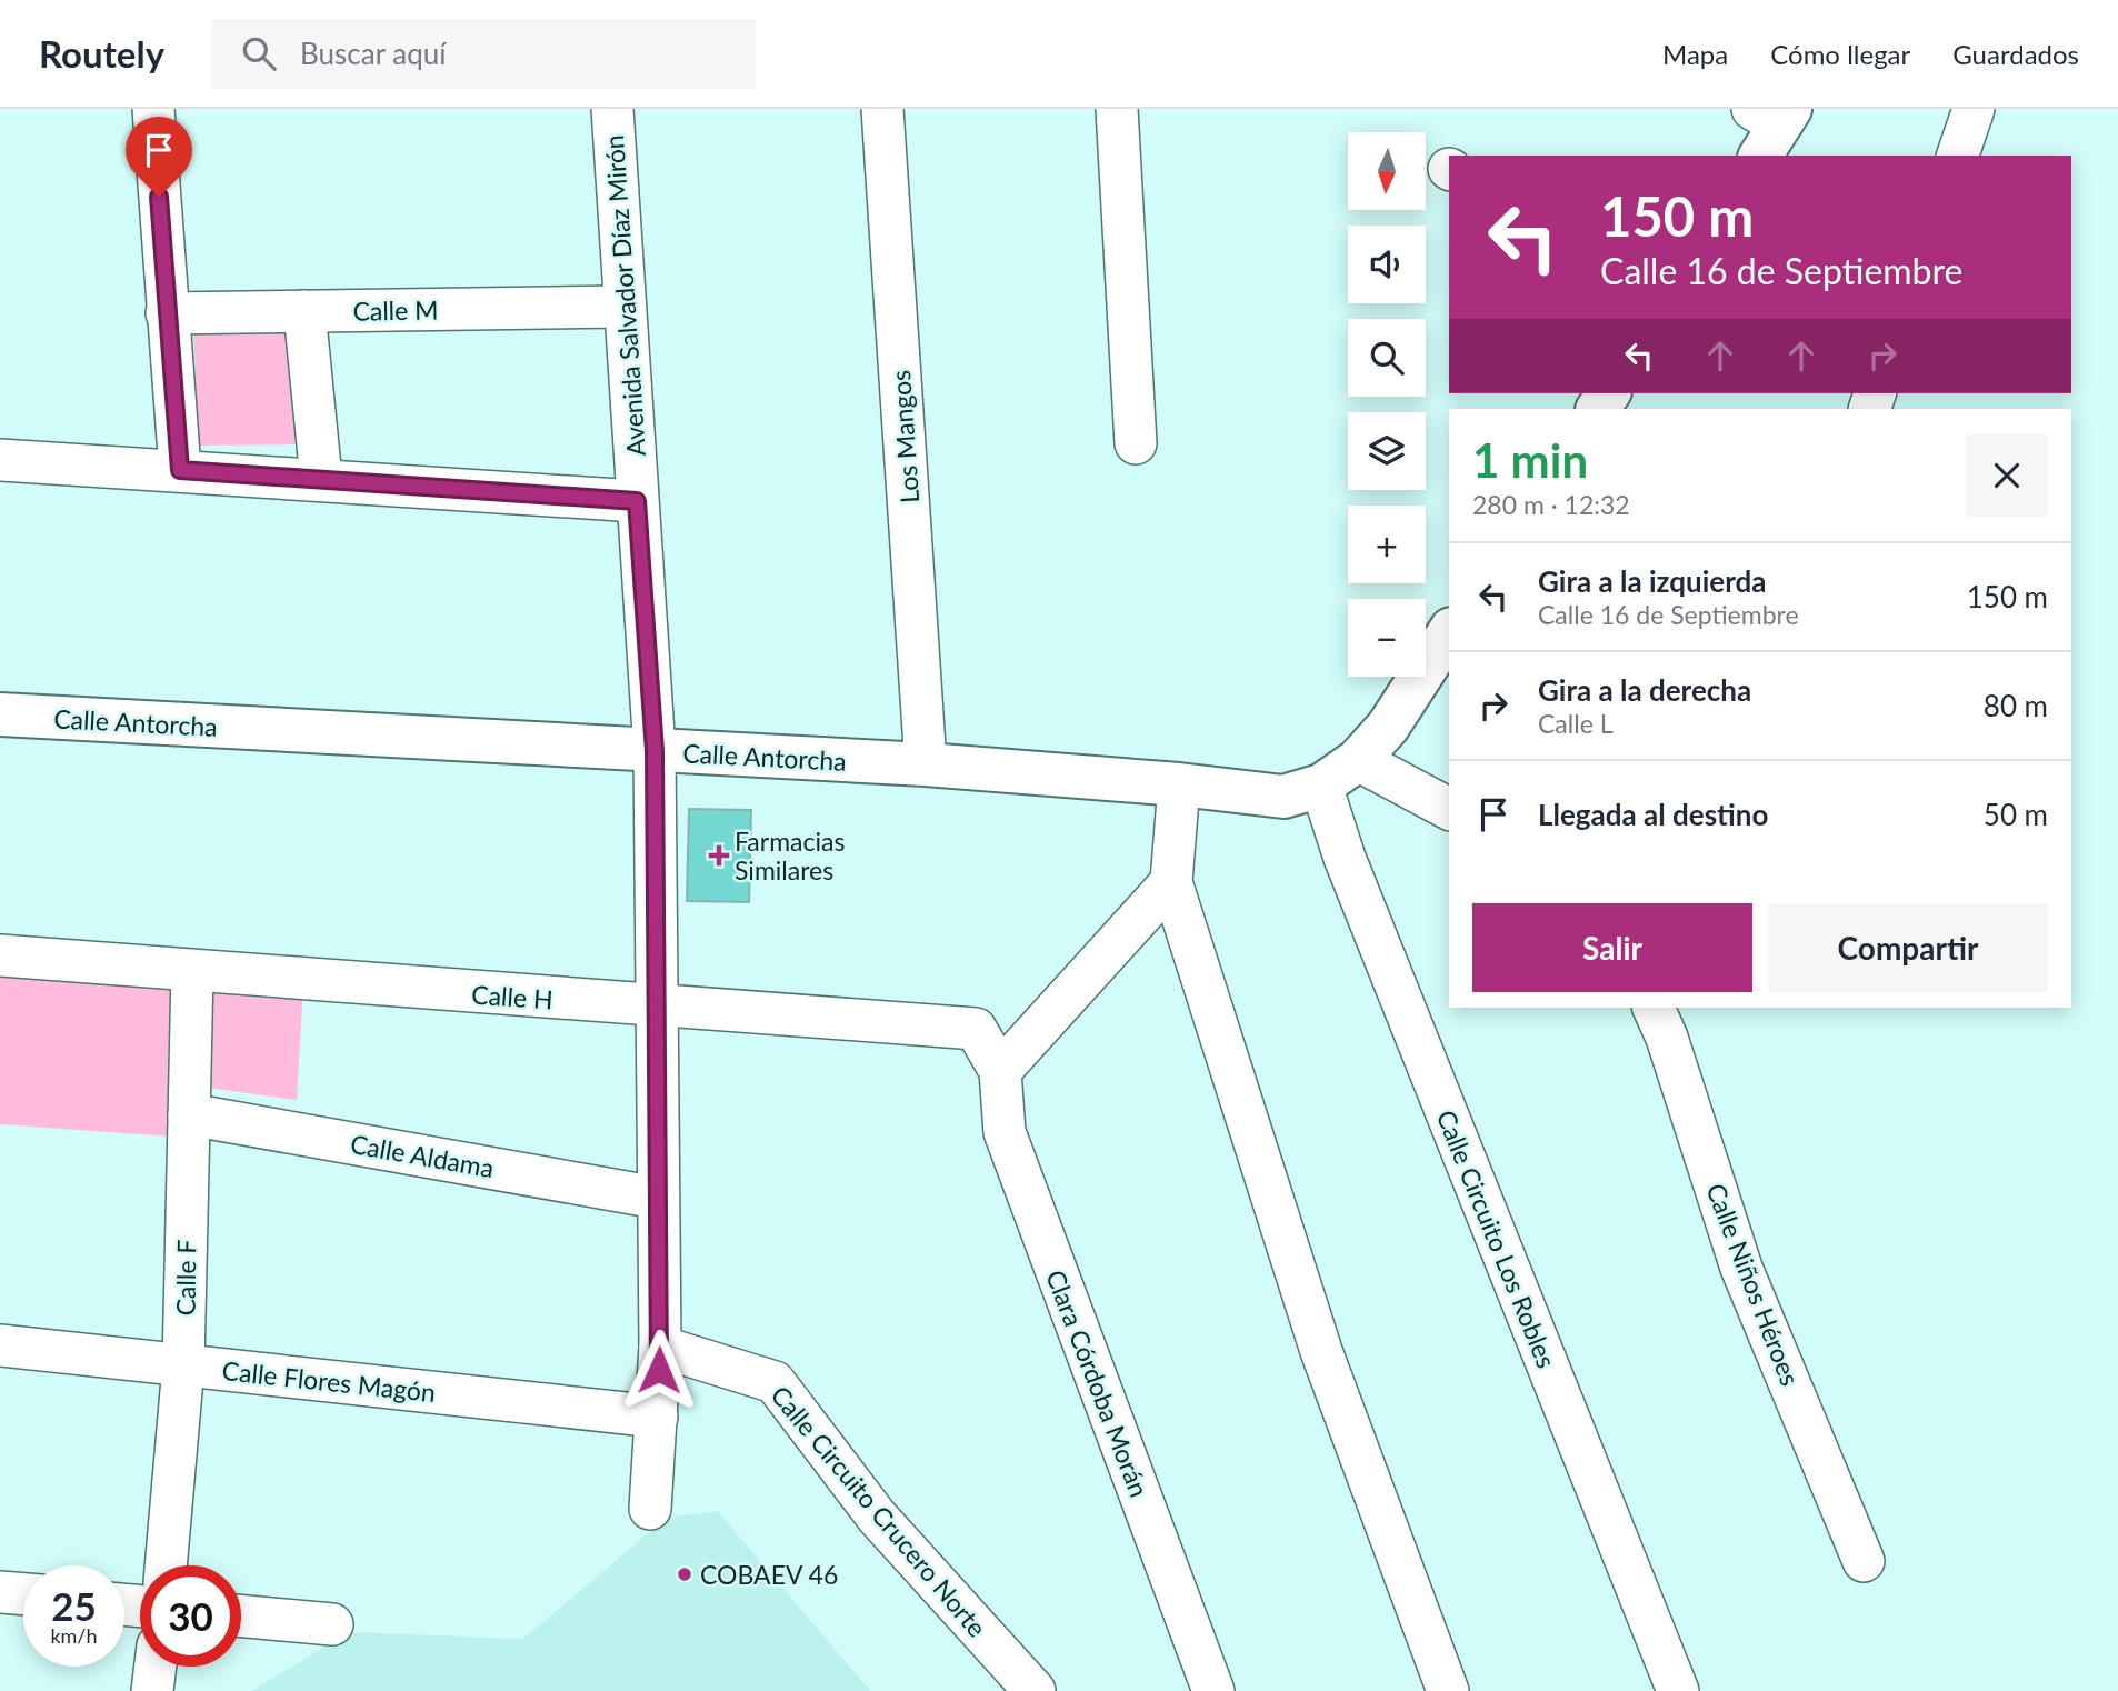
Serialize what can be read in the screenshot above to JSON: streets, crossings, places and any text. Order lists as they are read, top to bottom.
{
  "streets": {
    "street": [
      "Avenida Salvador Díaz Mirón",
      "Calle M",
      "Los Mangos",
      "Calle Antorcha",
      "Calle H",
      "Calle Aldama",
      "Calle Circuito Los Robles",
      "Calle F",
      "Calle Niños Héroes",
      "Calle Flores Magón",
      "Clara Córdoba Morán",
      "Calle Circuito Crucero Norte"
    ]
  },
  "crossings": [
    ["Avenida Salvador Díaz Mirón", "Calle M"],
    ["Avenida Salvador Díaz Mirón", "Calle Antorcha"],
    ["Avenida Salvador Díaz Mirón", "Calle H"],
    ["Avenida Salvador Díaz Mirón", "Calle Aldama"],
    ["Avenida Salvador Díaz Mirón", "Calle Flores Magón"],
    ["Avenida Salvador Díaz Mirón", "Calle Circuito Crucero Norte"],
    ["Los Mangos", "Calle Antorcha"],
    ["Calle Antorcha", "Calle Circuito Los Robles"],
    ["Calle H", "Calle F"],
    ["Calle H", "Clara Córdoba Morán"],
    ["Calle Aldama", "Calle F"],
    ["Calle F", "Calle Flores Magón"]
  ],
  "places": {
    "health": ["Farmacias Similares"],
    "other": ["COBAEV 46"]
  },
  "north": "bottom",
  "page": {
    "header": "Routely",
    "search": "Buscar aquí",
    "nav": ["Mapa", "Cómo llegar", "Guardados"],
    "map_buttons": ["+", "−"],
    "turn": ["150 m", "Calle 16 de Septiembre"],
    "heading": ["1 min", "280 m · 12:32"],
    "list": [
      {
        "name": "Gira a la izquierda",
        "note": "Calle 16 de Septiembre",
        "value": "150 m"
      },
      {
        "name": "Gira a la derecha",
        "note": "Calle L",
        "value": "80 m"
      },
      {
        "name": "Llegada al destino",
        "value": "50 m"
      }
    ],
    "buttons": ["Salir", "Compartir"],
    "speed": "25 km/h",
    "limit": "30"
  }
}
